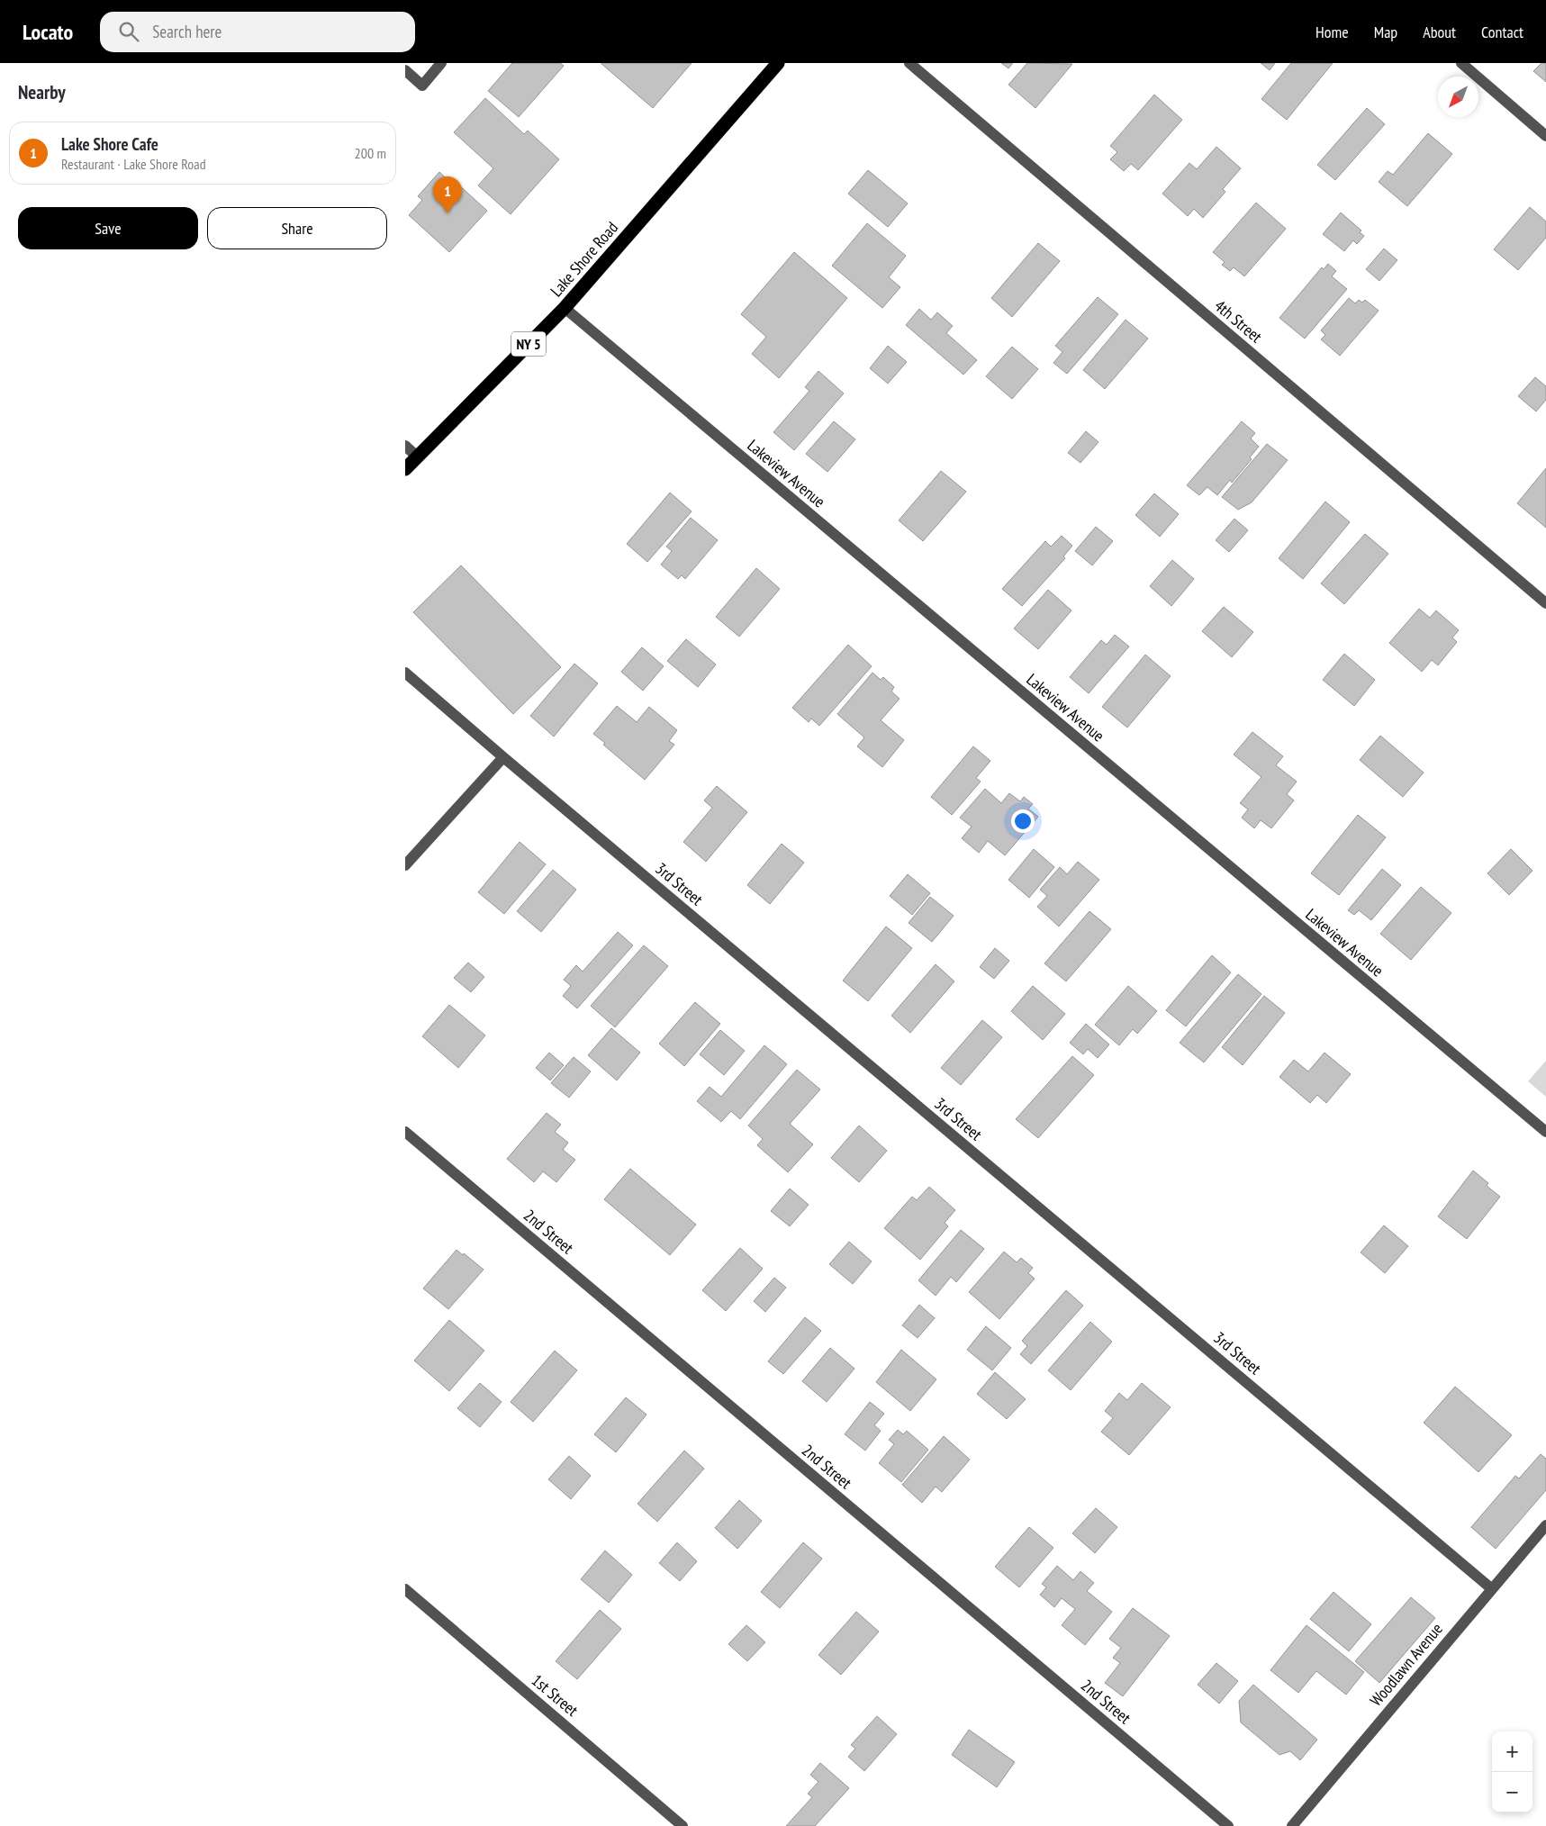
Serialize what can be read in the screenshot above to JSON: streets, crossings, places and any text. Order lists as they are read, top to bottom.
{
  "streets": {
    "highway": ["Lake Shore Road", "NY 5"],
    "street": [
      "4th Street",
      "Lakeview Avenue",
      "3rd Street",
      "2nd Street",
      "Woodlawn Avenue",
      "1st Street"
    ]
  },
  "crossings": [
    ["Lake Shore Road", "Lakeview Avenue"],
    ["3rd Street", "Woodlawn Avenue"]
  ],
  "north": "bottom left",
  "page": {
    "header": "Locato",
    "search": "Search here",
    "nav": [
      "Home",
      "Map",
      "About",
      "Contact"
    ],
    "heading": "Nearby",
    "list": [
      {
        "mark": "1",
        "name": "Lake Shore Cafe",
        "note": "Restaurant · Lake Shore Road",
        "value": "200 m"
      }
    ],
    "pins": "1",
    "buttons": ["Save", "Share"],
    "map_buttons": ["+", "−"]
  }
}
